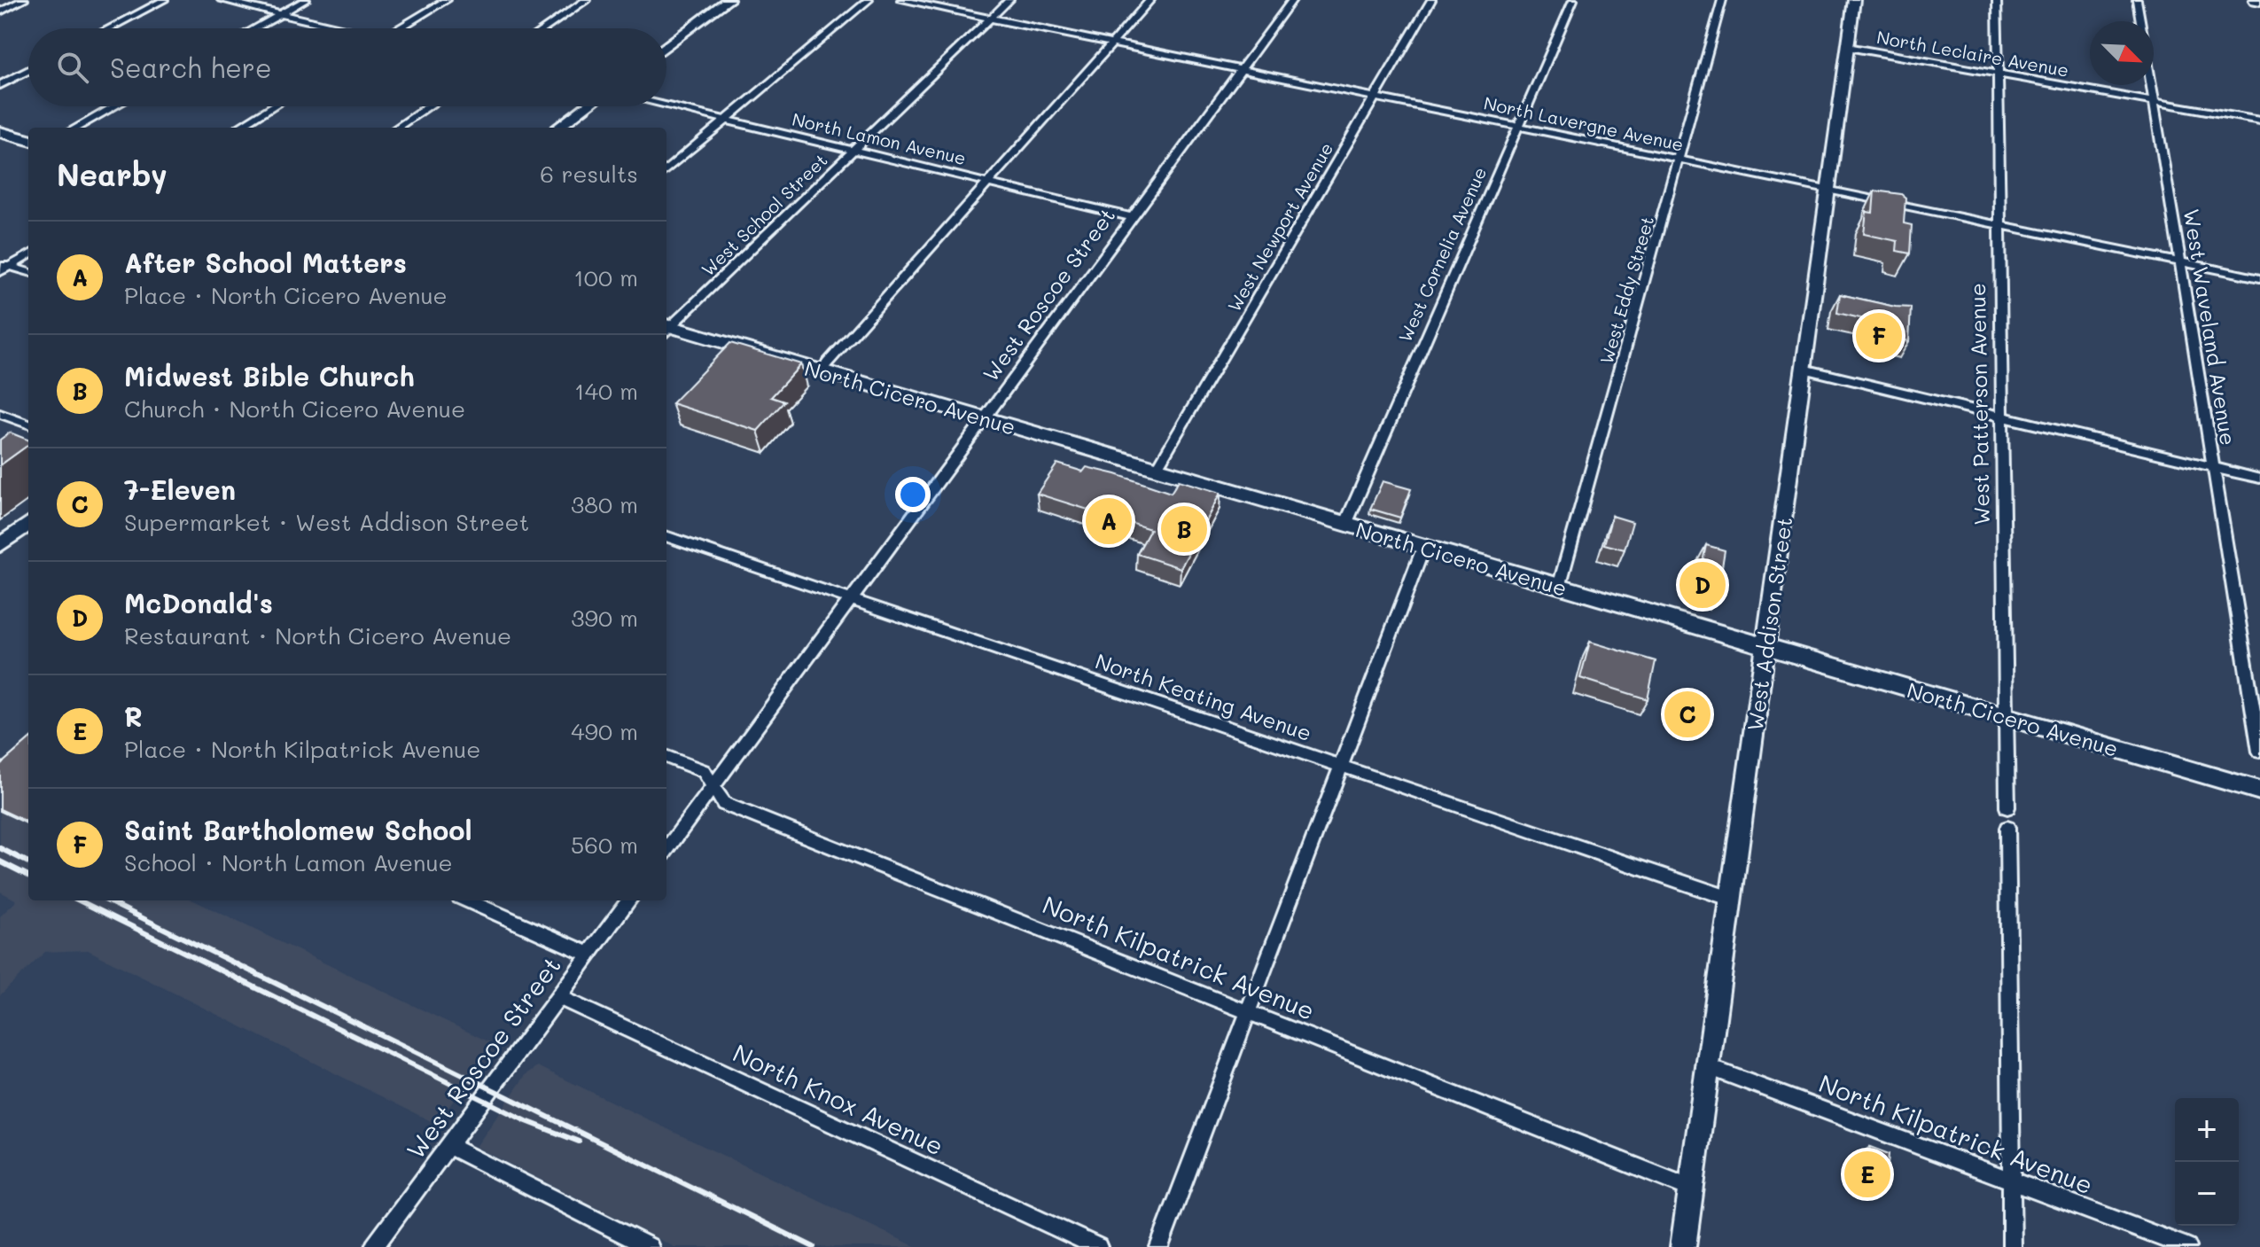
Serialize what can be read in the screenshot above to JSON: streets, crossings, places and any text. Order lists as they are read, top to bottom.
{
  "streets": {
    "main road": ["North Cicero Avenue"],
    "street": [
      "North Leclaire Avenue",
      "North Lavergne Avenue",
      "North Lamon Avenue",
      "West School Street",
      "West Newport Avenue",
      "West Cornelia Avenue",
      "West Eddy Street",
      "West Roscoe Street",
      "West Waveland Avenue",
      "West Patterson Avenue",
      "West Addison Street",
      "North Keating Avenue",
      "North Kilpatrick Avenue",
      "North Knox Avenue"
    ]
  },
  "crossings": [
    ["North Leclaire Avenue", "West Waveland Avenue"],
    ["North Leclaire Avenue", "West Patterson Avenue"],
    ["North Leclaire Avenue", "West Addison Street"],
    ["North Lavergne Avenue", "West School Street"],
    ["North Lavergne Avenue", "West Newport Avenue"],
    ["North Lavergne Avenue", "West Cornelia Avenue"],
    ["North Lavergne Avenue", "West Eddy Street"],
    ["North Lavergne Avenue", "West Roscoe Street"],
    ["North Lavergne Avenue", "West Waveland Avenue"],
    ["North Lavergne Avenue", "West Patterson Avenue"],
    ["North Lavergne Avenue", "West Addison Street"],
    ["North Lamon Avenue", "West School Street"],
    ["North Lamon Avenue", "West Roscoe Street"],
    ["West Newport Avenue", "North Cicero Avenue"],
    ["West Cornelia Avenue", "North Cicero Avenue"],
    ["West Eddy Street", "North Cicero Avenue"],
    ["West Roscoe Street", "North Cicero Avenue"],
    ["West Roscoe Street", "North Keating Avenue"],
    ["West Roscoe Street", "North Kilpatrick Avenue"],
    ["West Roscoe Street", "North Knox Avenue"],
    ["North Cicero Avenue", "West Patterson Avenue"],
    ["North Cicero Avenue", "West Addison Street"],
    ["West Addison Street", "North Keating Avenue"],
    ["West Addison Street", "North Kilpatrick Avenue"]
  ],
  "north": "bottom right",
  "page": {
    "search": "Search here",
    "heading": ["Nearby", "6 results"],
    "list": [
      {
        "mark": "A",
        "name": "After School Matters",
        "note": "Place · North Cicero Avenue",
        "value": "100 m"
      },
      {
        "mark": "B",
        "name": "Midwest Bible Church",
        "note": "Church · North Cicero Avenue",
        "value": "140 m"
      },
      {
        "mark": "C",
        "name": "7-Eleven",
        "note": "Supermarket · West Addison Street",
        "value": "380 m"
      },
      {
        "mark": "D",
        "name": "McDonald's",
        "note": "Restaurant · North Cicero Avenue",
        "value": "390 m"
      },
      {
        "mark": "E",
        "name": "R",
        "note": "Place · North Kilpatrick Avenue",
        "value": "490 m"
      },
      {
        "mark": "F",
        "name": "Saint Bartholomew School",
        "note": "School · North Lamon Avenue",
        "value": "560 m"
      }
    ],
    "pins": [
      "F",
      "A",
      "B",
      "D",
      "C",
      "E"
    ],
    "map_buttons": ["+", "−"]
  }
}
